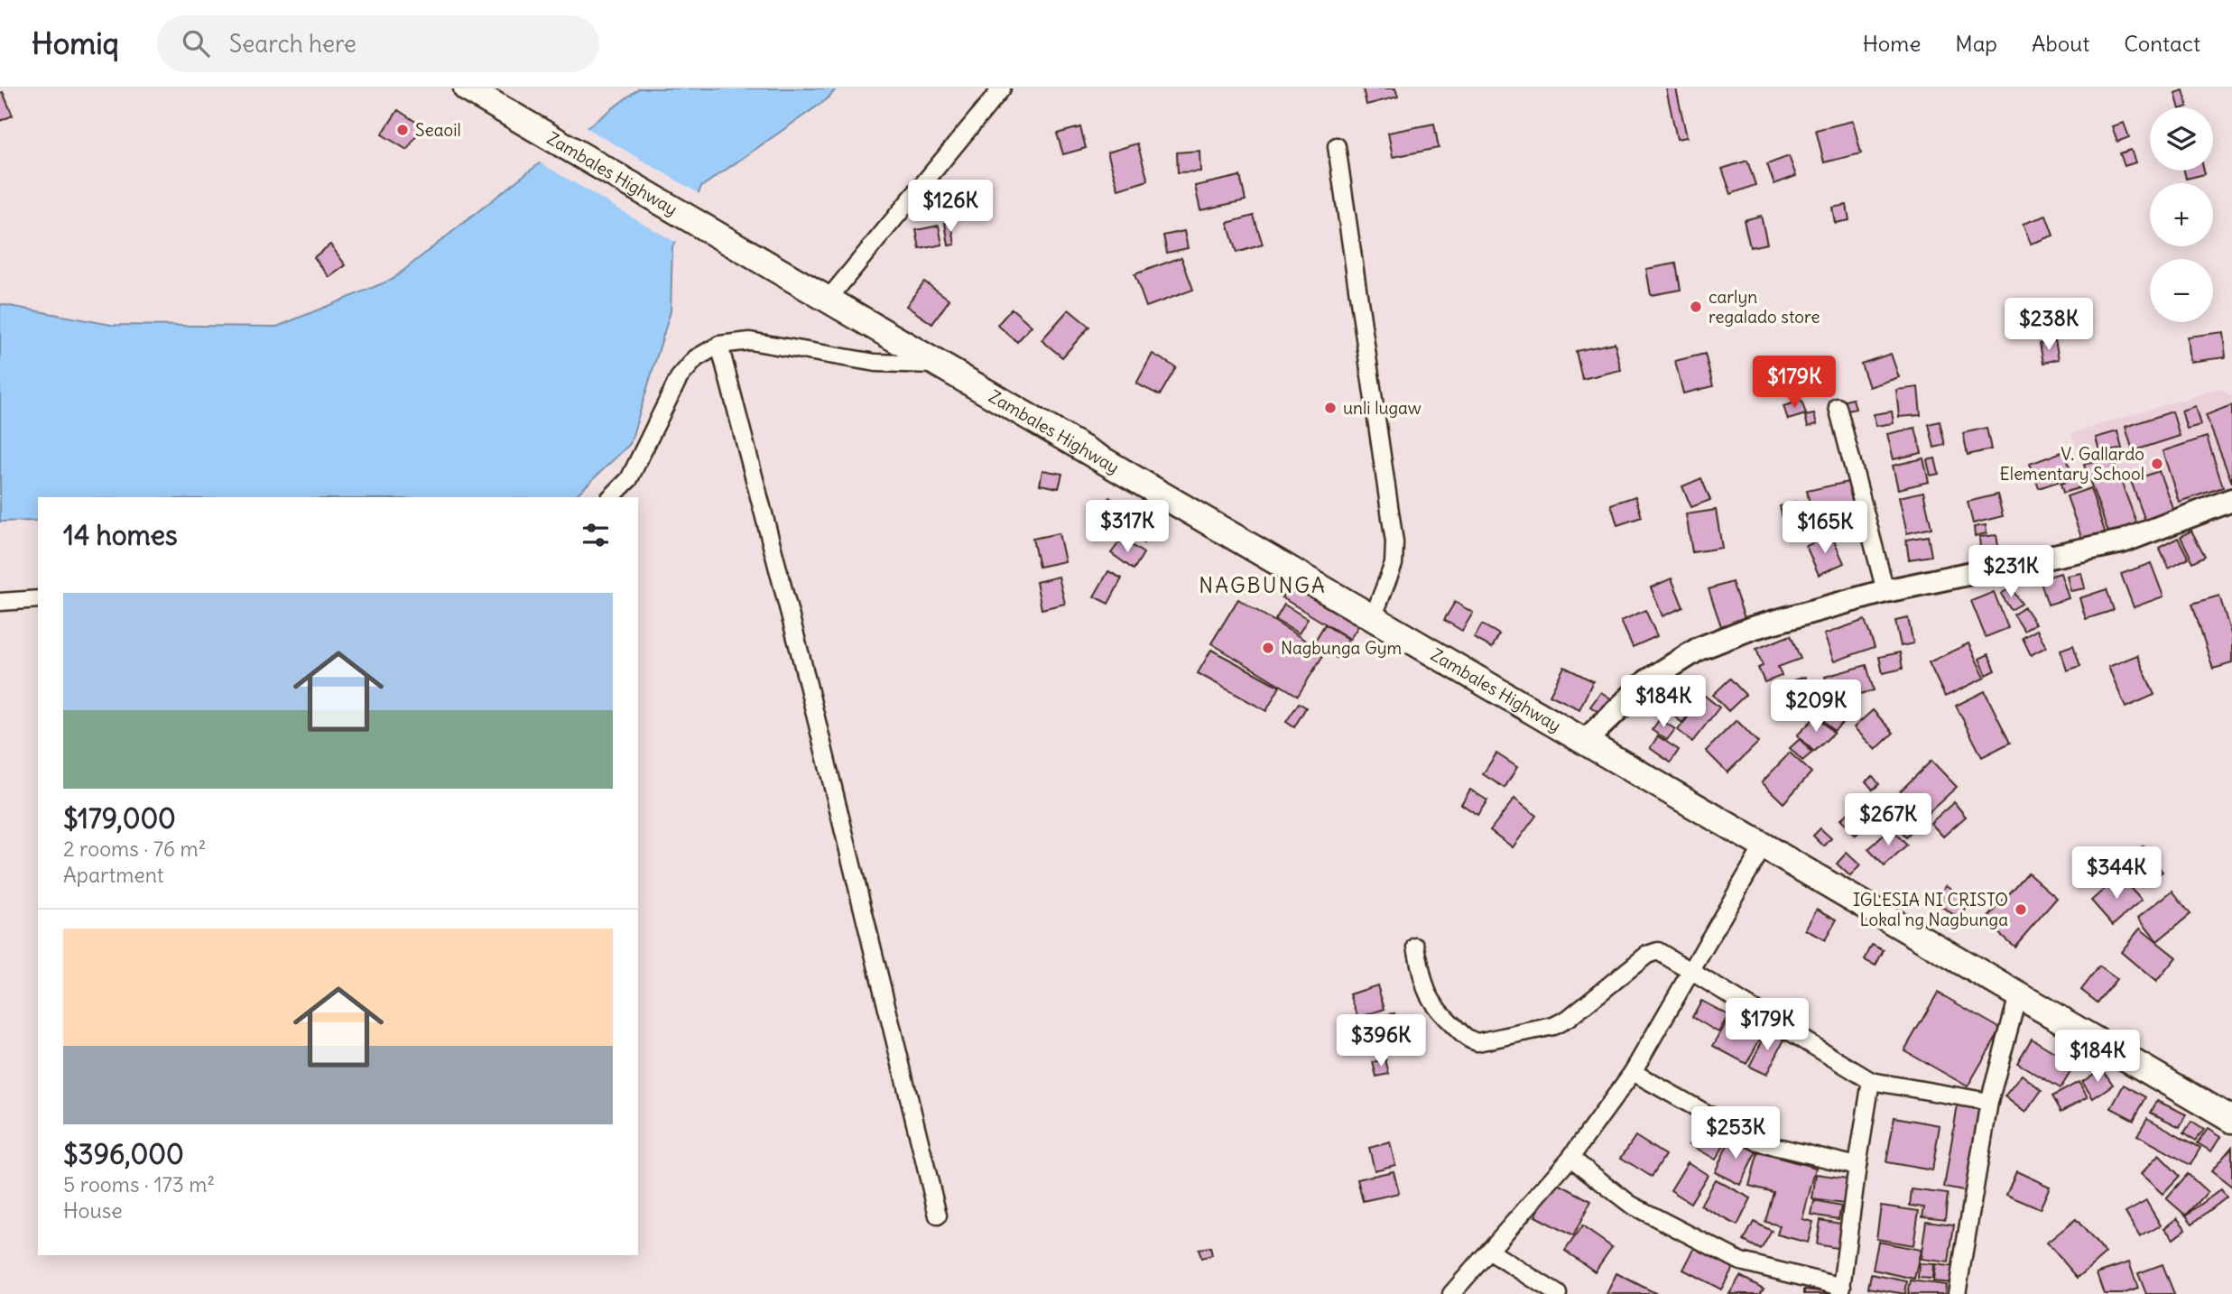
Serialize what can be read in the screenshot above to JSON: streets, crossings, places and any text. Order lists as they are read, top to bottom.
{
  "streets": {
    "main road": ["Zambales Highway"]
  },
  "districts": ["NAGBUNGA"],
  "places": [
    "Seaoil",
    "carlyn regalado store",
    "unli lugaw",
    "V. Gallardo Elementary School",
    "Nagbunga Gym",
    "IGLESIA NI CRISTO Lokal ng Nagbunga"
  ],
  "page": {
    "header": "Homiq",
    "search": "Search here",
    "nav": [
      "Home",
      "Map",
      "About",
      "Contact"
    ],
    "map_buttons": ["+", "−"],
    "price": [
      "$126K",
      "$238K",
      "$179K",
      "$317K",
      "$165K",
      "$231K",
      "$184K",
      "$209K",
      "$267K",
      "$344K",
      "$179K",
      "$396K",
      "$184K",
      "$253K"
    ],
    "heading": "14 homes",
    "list": [
      {
        "name": "$179,000",
        "note": "2 rooms · 76 m² · Apartment"
      },
      {
        "name": "$396,000",
        "note": "5 rooms · 173 m² · House"
      }
    ]
  }
}
